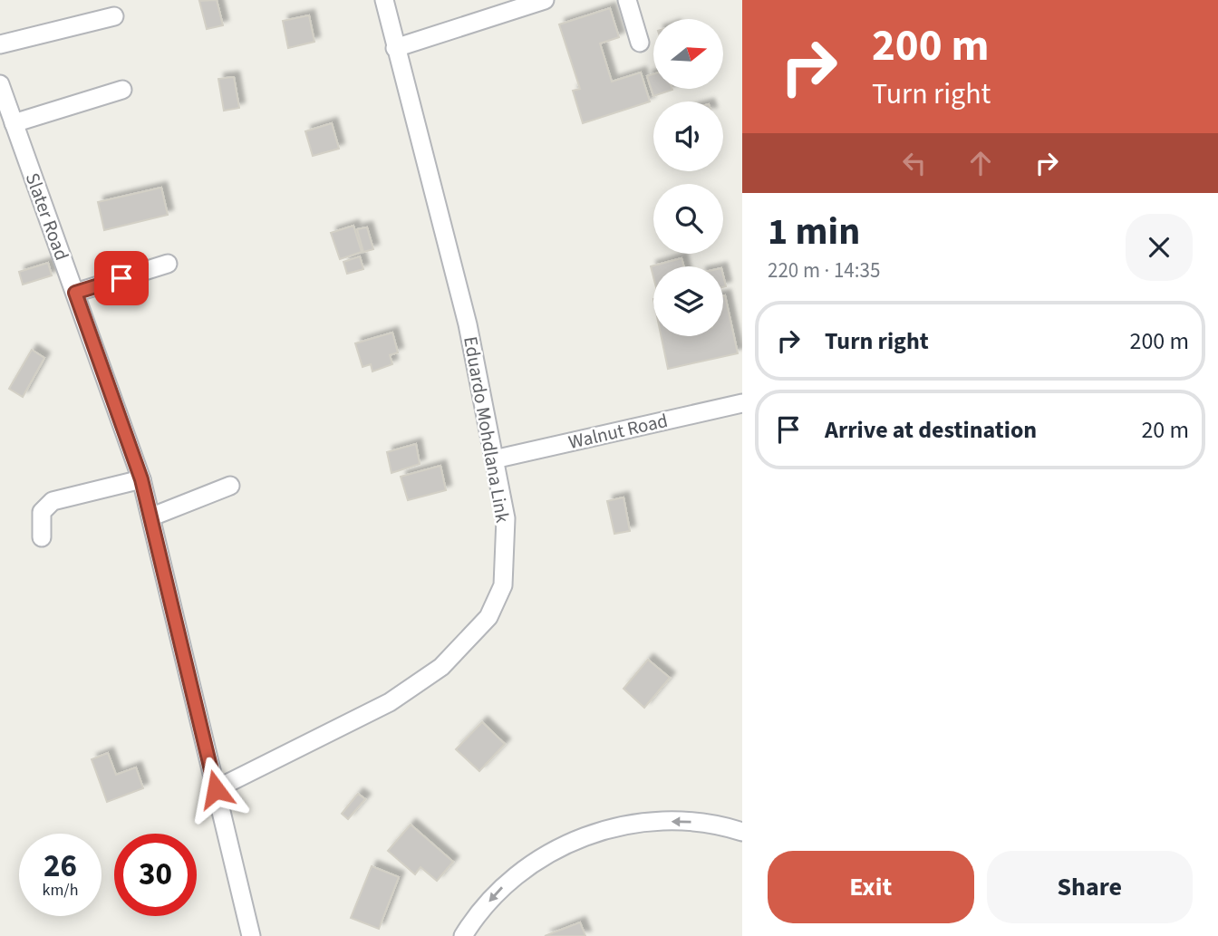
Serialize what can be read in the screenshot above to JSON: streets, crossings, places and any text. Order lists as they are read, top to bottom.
{
  "streets": {
    "street": ["Slater Road", "Eduardo Mohdlana Link", "Walnut Road"]
  },
  "crossings": [
    ["Slater Road", "Eduardo Mohdlana Link"],
    ["Eduardo Mohdlana Link", "Walnut Road"]
  ],
  "north": "right",
  "page": {
    "turn": ["200 m", "Turn right"],
    "heading": ["1 min", "220 m · 14:35"],
    "list": [
      {
        "name": "Turn right",
        "value": "200 m"
      },
      {
        "name": "Arrive at destination",
        "value": "20 m"
      }
    ],
    "speed": "26 km/h",
    "limit": "30",
    "buttons": ["Exit", "Share"]
  }
}
